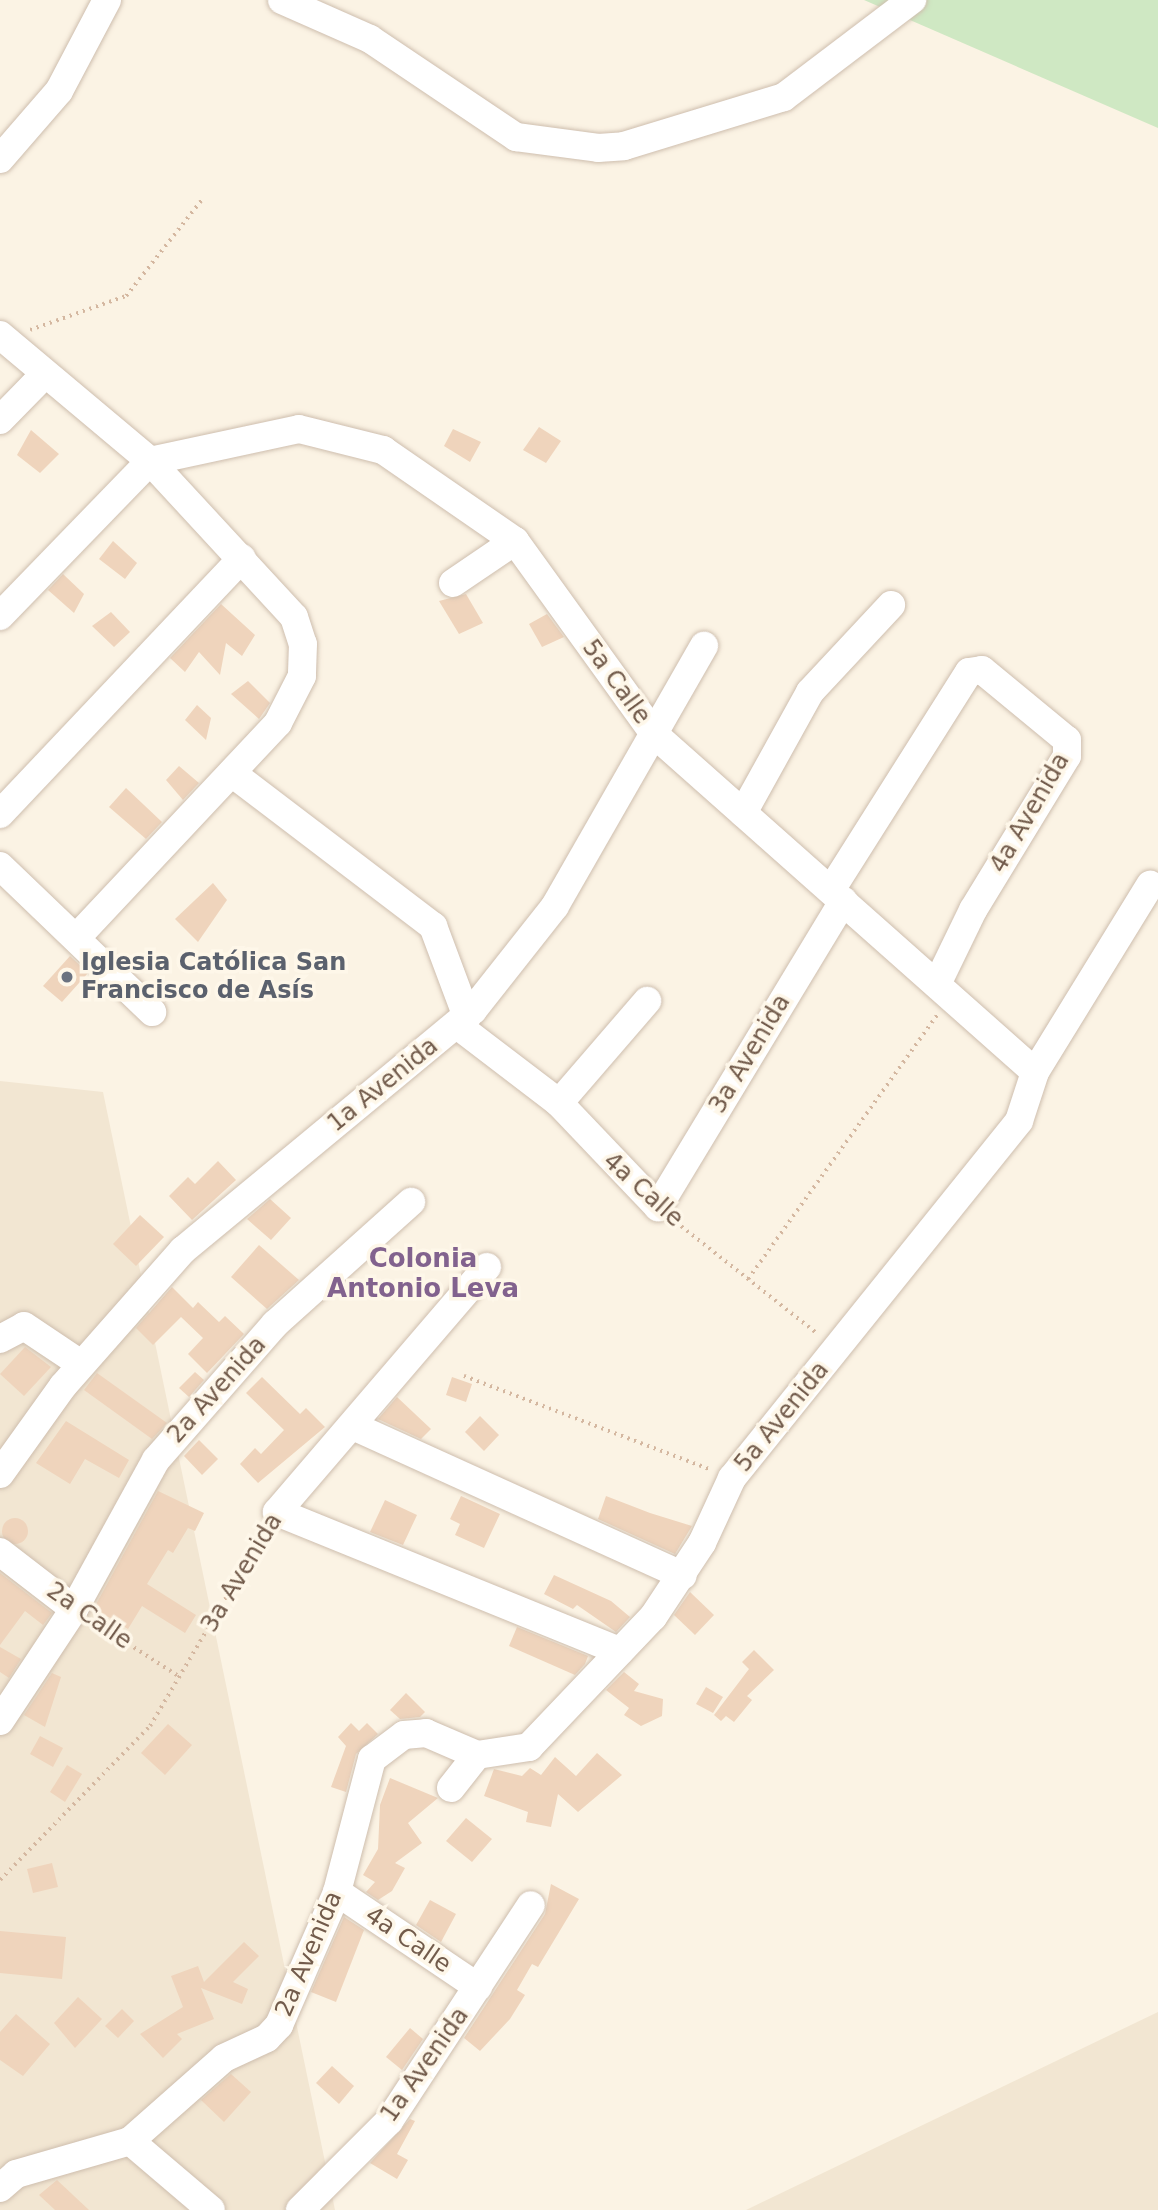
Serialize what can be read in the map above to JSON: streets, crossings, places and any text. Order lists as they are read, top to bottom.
{
  "streets": {
    "street": [
      "5a Calle",
      "4a Avenida",
      "3a Avenida",
      "1a Avenida",
      "4a Calle",
      "2a Avenida",
      "5a Avenida",
      "2a Calle"
    ]
  },
  "crossings": [
    ["5a Calle", "4a Avenida"],
    ["5a Calle", "3a Avenida"],
    ["5a Calle", "1a Avenida"],
    ["5a Calle", "5a Avenida"],
    ["4a Avenida", "3a Avenida"],
    ["3a Avenida", "4a Calle"],
    ["3a Avenida", "2a Calle"],
    ["1a Avenida", "4a Calle"],
    ["4a Calle", "2a Avenida"],
    ["4a Calle", "5a Avenida"],
    ["2a Avenida", "5a Avenida"],
    ["2a Avenida", "2a Calle"]
  ],
  "districts": ["Colonia Antonio Leva"],
  "places": ["Iglesia Católica San Francisco de Asís"]
}
